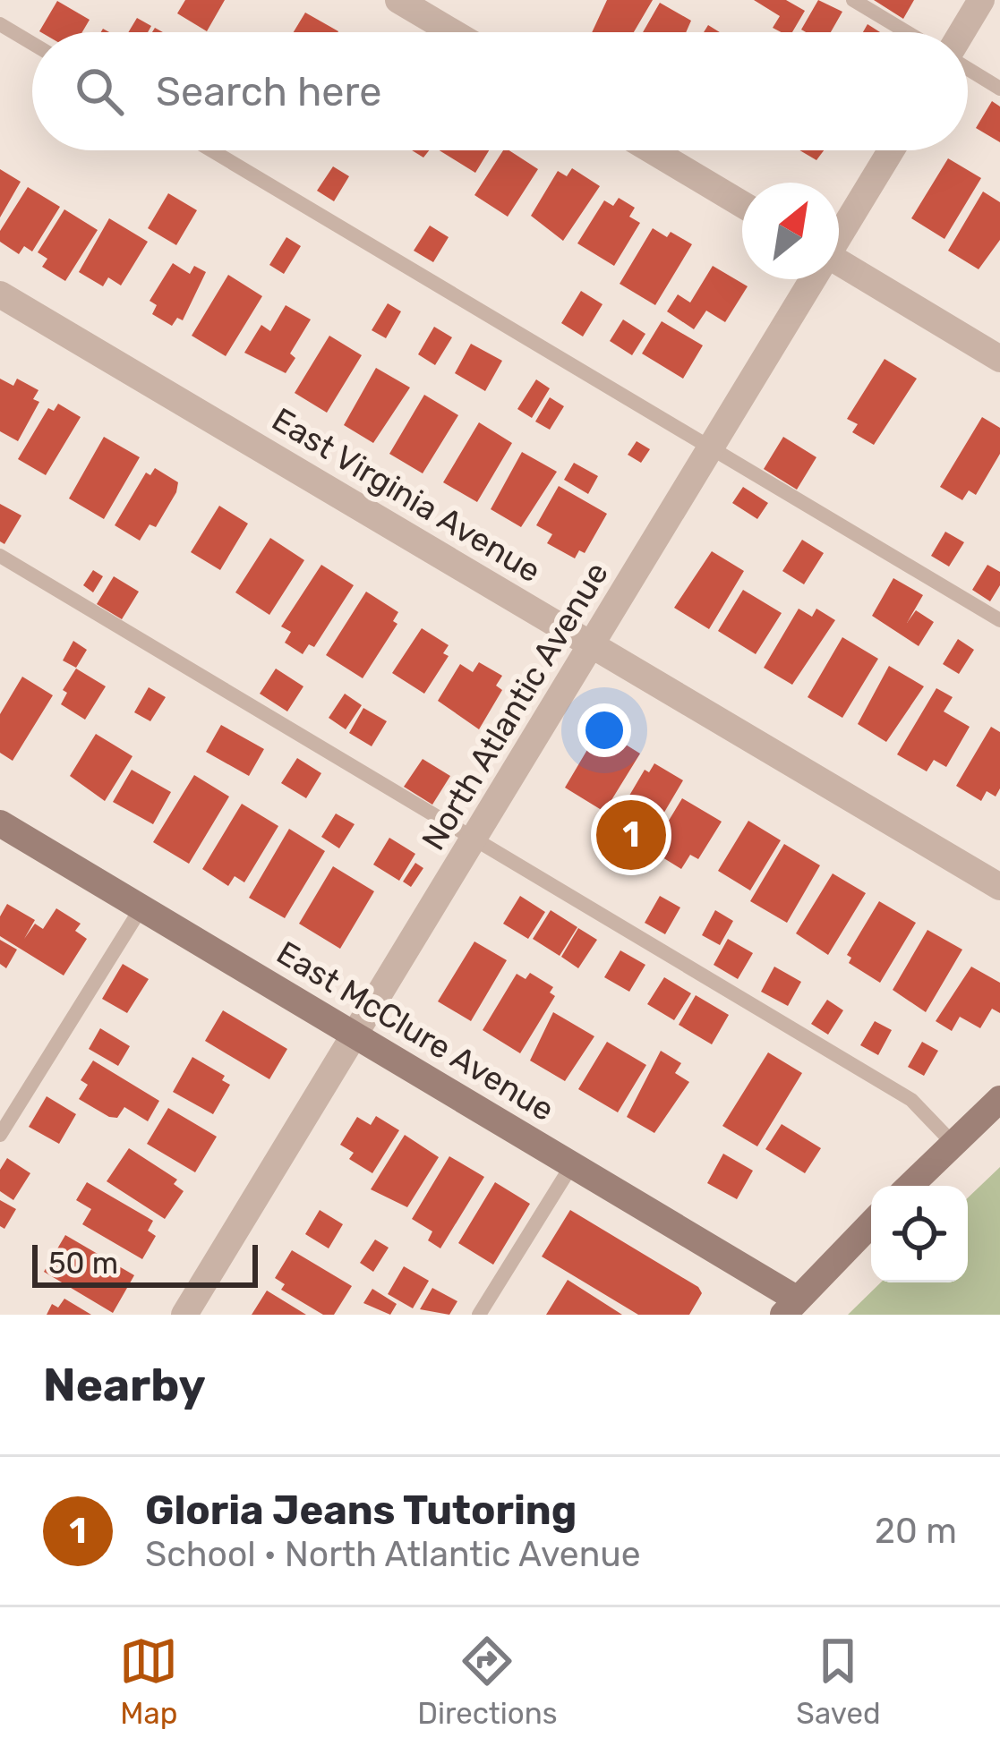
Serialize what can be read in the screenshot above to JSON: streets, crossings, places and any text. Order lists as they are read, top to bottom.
{
  "streets": {
    "street": ["East Virginia Avenue", "North Atlantic Avenue", "East McClure Avenue"]
  },
  "crossings": [
    ["East Virginia Avenue", "North Atlantic Avenue"],
    ["North Atlantic Avenue", "East McClure Avenue"]
  ],
  "scale_bar": "50 m",
  "north": "top right",
  "page": {
    "search": "Search here",
    "pins": "1",
    "scale": "50 m",
    "heading": "Nearby",
    "list": [
      {
        "mark": "1",
        "name": "Gloria Jeans Tutoring",
        "note": "School · North Atlantic Avenue",
        "value": "20 m"
      }
    ],
    "nav": ["Map", "Directions", "Saved"]
  }
}
